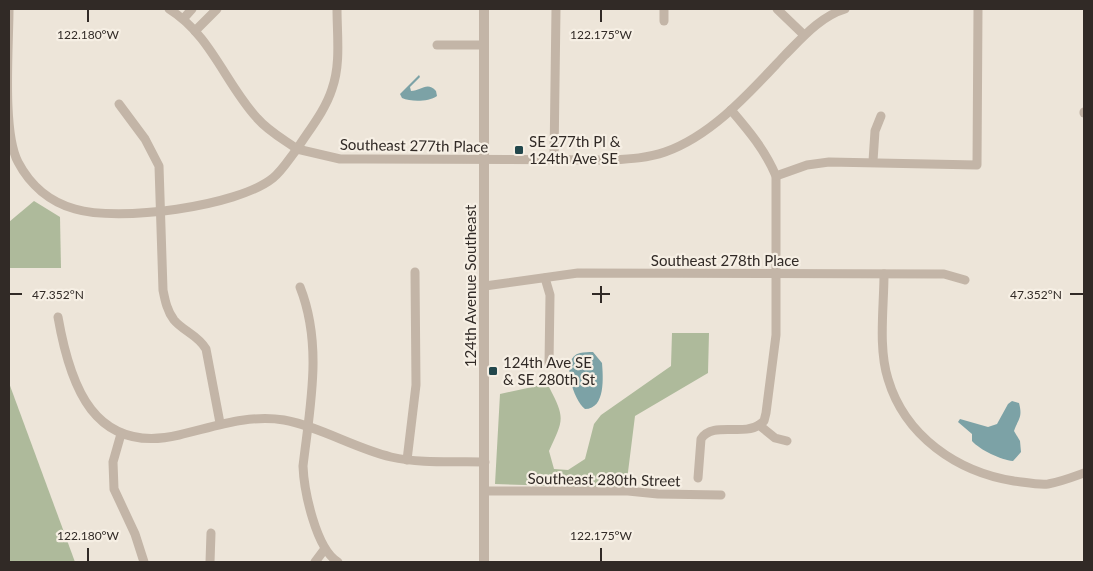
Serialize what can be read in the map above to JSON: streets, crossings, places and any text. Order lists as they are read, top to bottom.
{
  "streets": {
    "street": [
      "Southeast 277th Place",
      "Southeast 278th Place",
      "124th Avenue Southeast",
      "Southeast 280th Street"
    ]
  },
  "crossings": [
    ["Southeast 277th Place", "124th Avenue Southeast"],
    ["Southeast 278th Place", "124th Avenue Southeast"],
    ["124th Avenue Southeast", "Southeast 280th Street"]
  ],
  "places": {
    "transit": ["SE 277th Pl & 124th Ave SE", "124th Ave SE & SE 280th St"]
  },
  "coordinates": ["122.180°W", "122.175°W", "47.352°N"]
}
